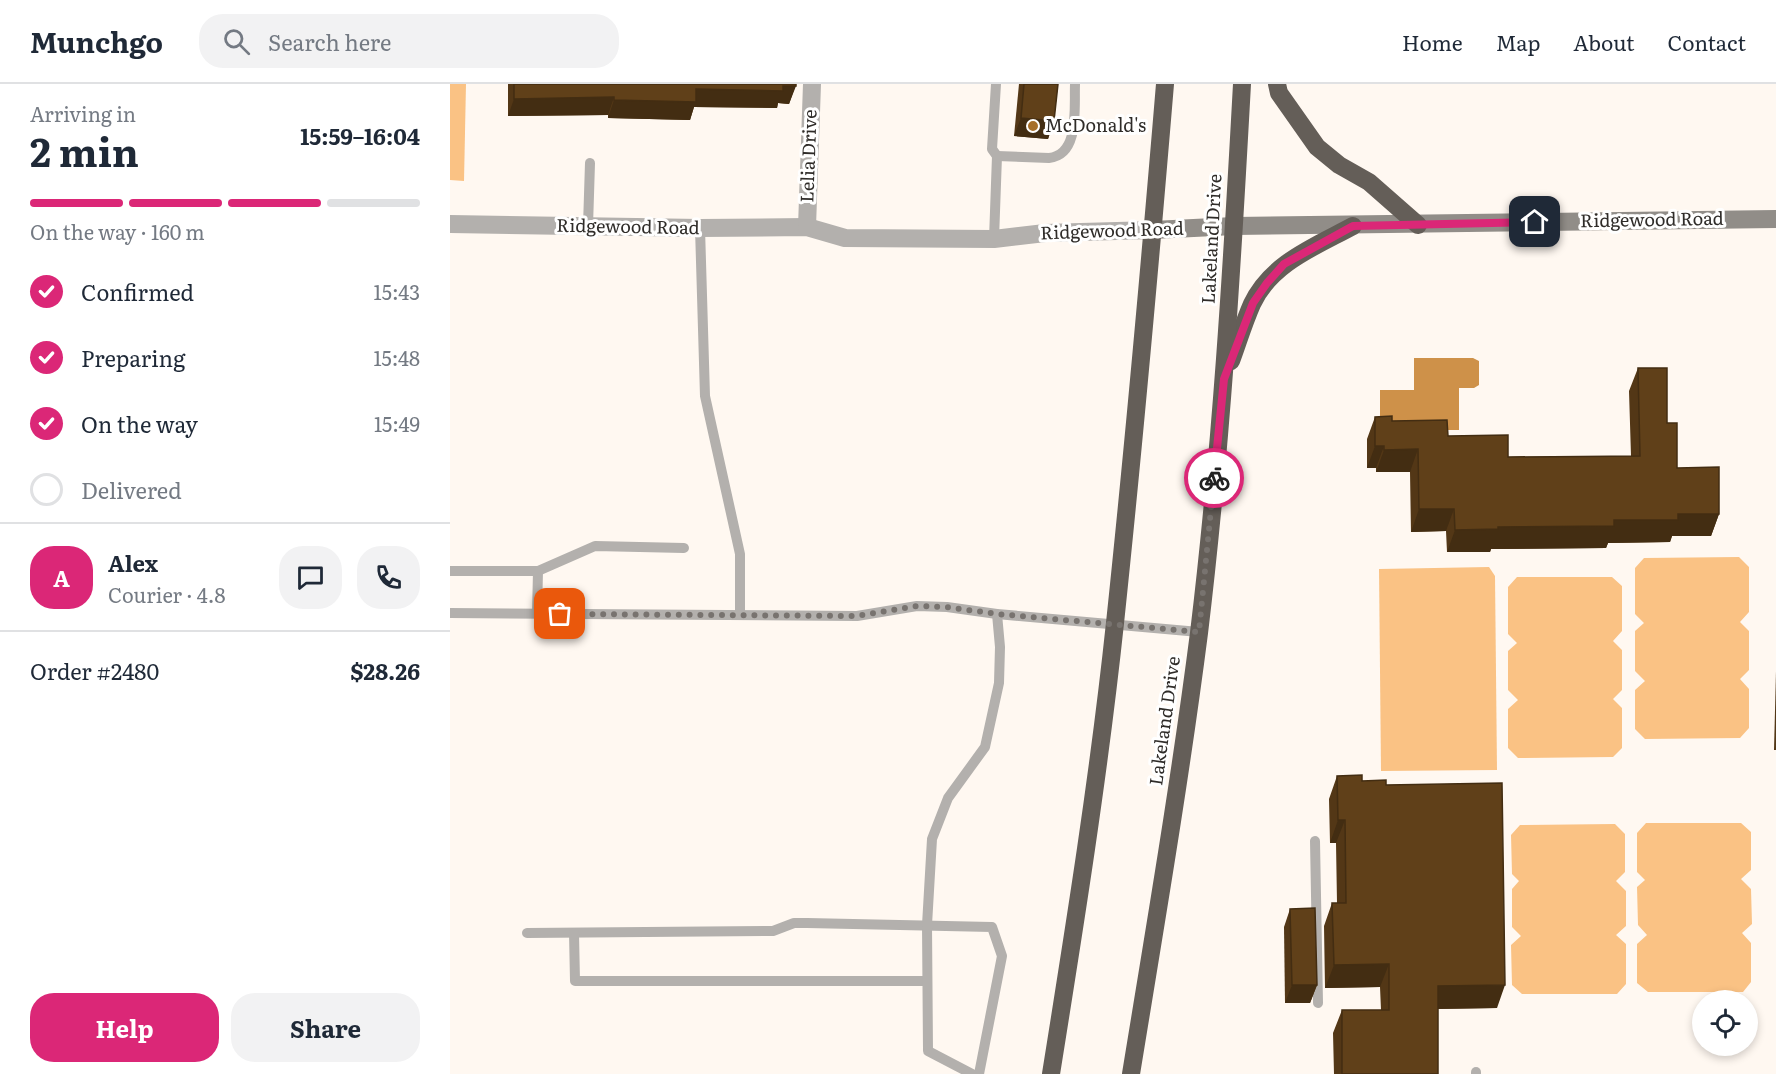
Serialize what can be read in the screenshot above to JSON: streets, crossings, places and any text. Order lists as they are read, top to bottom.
{
  "streets": {
    "highway": ["Lakeland Drive"],
    "street": ["Lelia Drive", "Ridgewood Road"]
  },
  "crossings": [
    ["Lelia Drive", "Ridgewood Road"],
    ["Ridgewood Road", "Lakeland Drive"]
  ],
  "places": ["McDonald's"],
  "page": {
    "header": "Munchgo",
    "search": "Search here",
    "nav": [
      "Home",
      "Map",
      "About",
      "Contact"
    ],
    "heading": ["2 min", "Arriving in", "15:59–16:04"],
    "panel": [
      "Alex",
      "Courier · 4.8",
      "Order #2480",
      "$28.26"
    ],
    "bar": "On the way · 160 m",
    "list": [
      ["Confirmed", "15:43"],
      ["Preparing", "15:48"],
      ["On the way", "15:49"],
      "Delivered"
    ],
    "round": "A",
    "buttons": ["Help", "Share"]
  }
}
